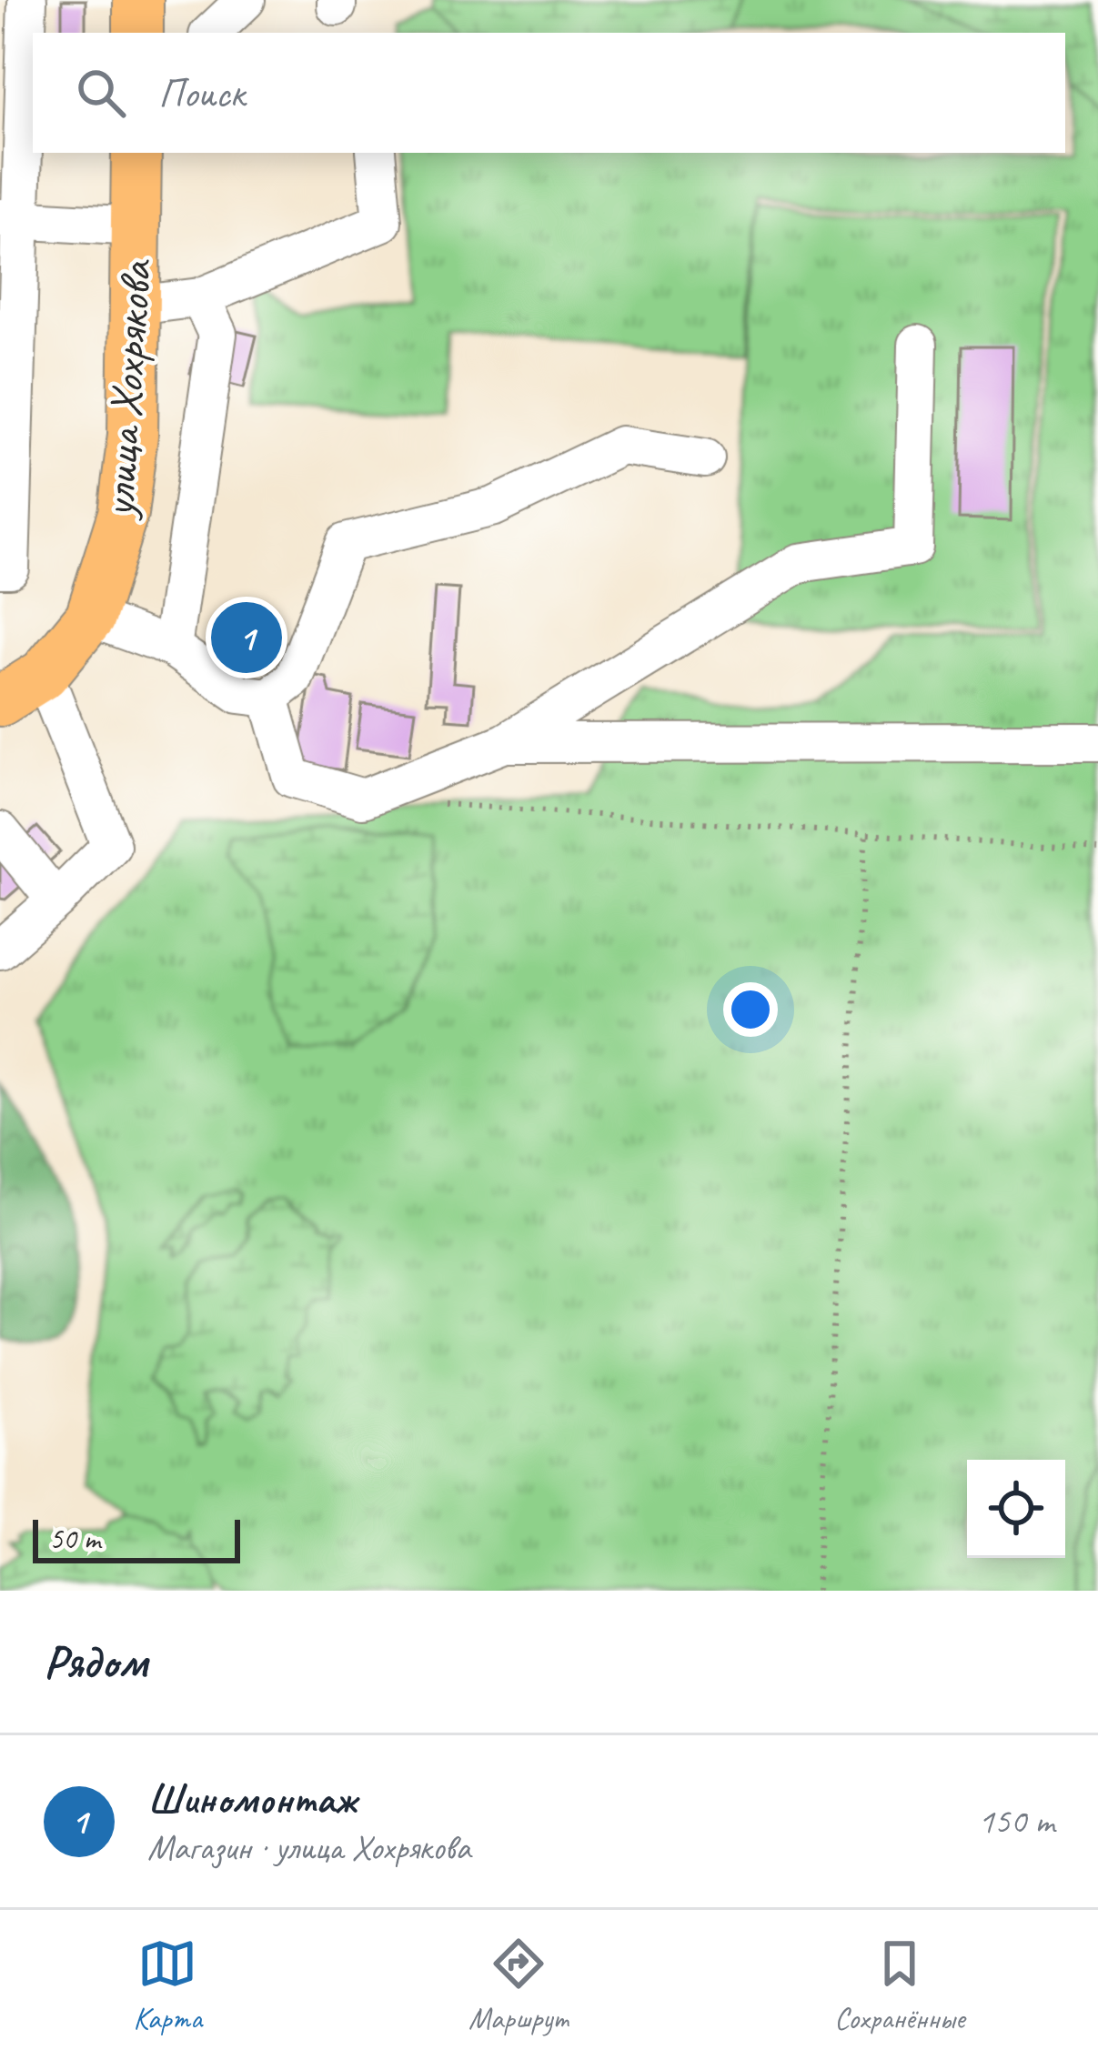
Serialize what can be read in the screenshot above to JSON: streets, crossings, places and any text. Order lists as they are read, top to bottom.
{
  "streets": {
    "main road": ["улица Хохрякова"]
  },
  "scale_bar": "50 m",
  "page": {
    "search": "Поиск",
    "pins": "1",
    "scale": "50 m",
    "heading": "Рядом",
    "list": [
      {
        "mark": "1",
        "name": "Шиномонтаж",
        "note": "Магазин · улица Хохрякова",
        "value": "150 m"
      }
    ],
    "nav": ["Карта", "Маршрут", "Сохранённые"]
  }
}
